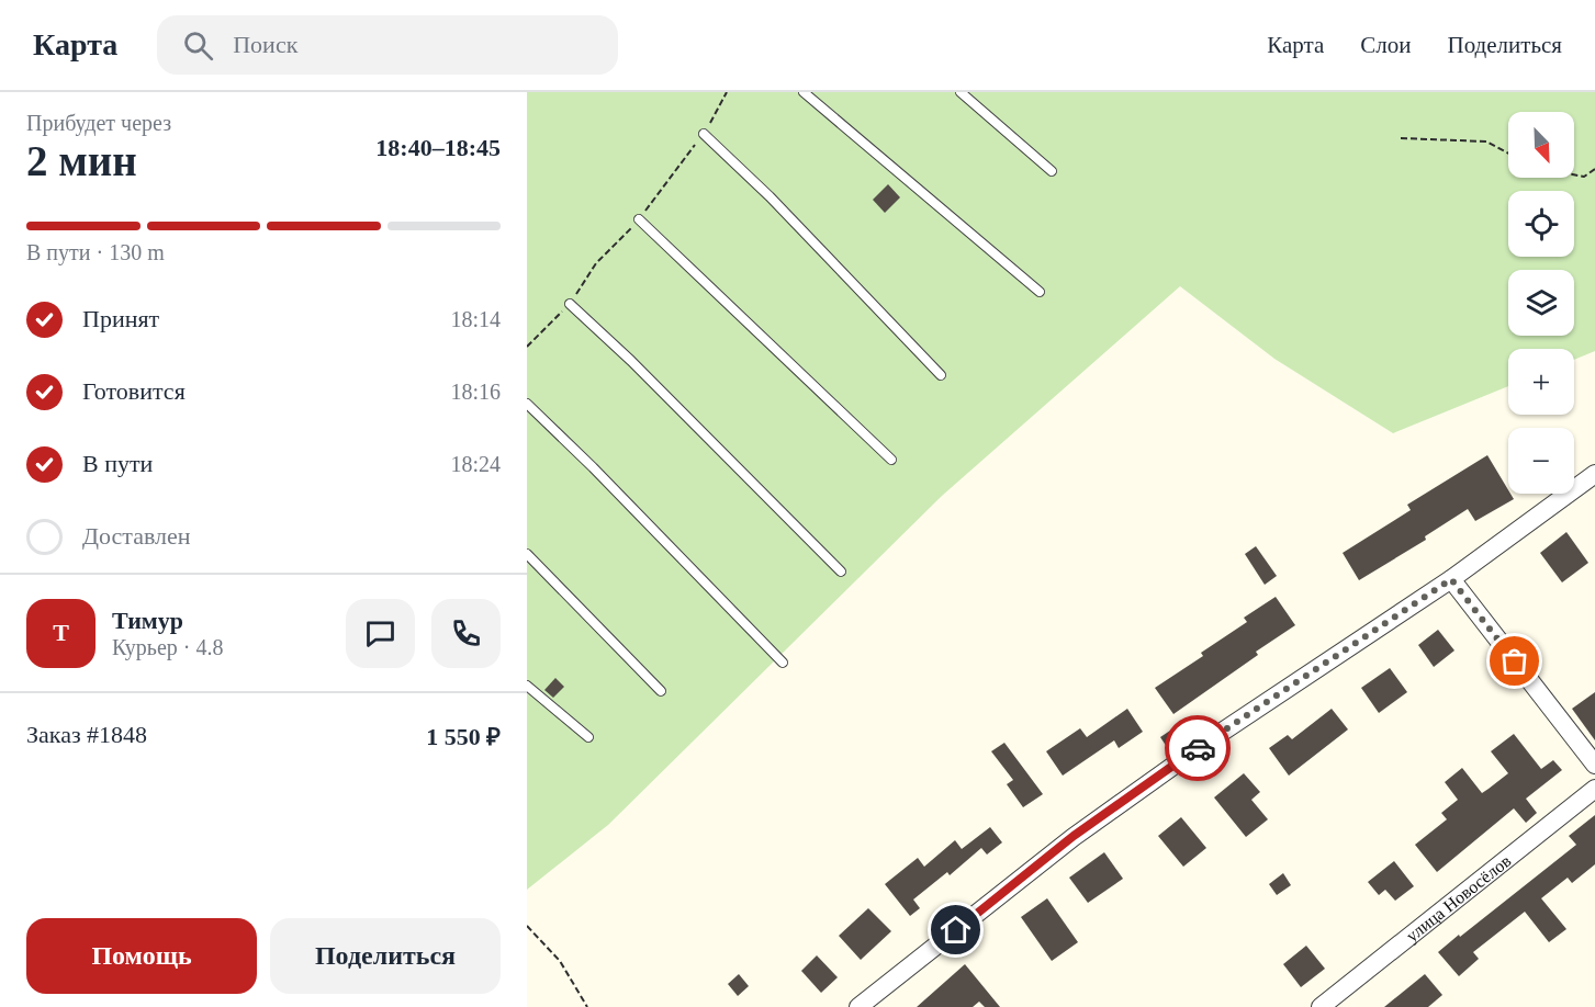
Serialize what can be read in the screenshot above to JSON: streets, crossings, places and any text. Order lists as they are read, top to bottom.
{
  "streets": {
    "street": ["улица Новосёлов"]
  },
  "north": "bottom right",
  "page": {
    "header": "Карта",
    "search": "Поиск",
    "nav": ["Карта", "Слои", "Поделиться"],
    "heading": ["2 мин", "Прибудет через", "18:40–18:45"],
    "panel": [
      "Тимур",
      "Курьер · 4.8",
      "Заказ #1848",
      "1 550 ₽"
    ],
    "map_buttons": ["+", "−"],
    "bar": "В пути · 130 m",
    "list": [
      ["Принят", "18:14"],
      ["Готовится", "18:16"],
      ["В пути", "18:24"],
      "Доставлен"
    ],
    "round": "Т",
    "buttons": ["Помощь", "Поделиться"]
  }
}
